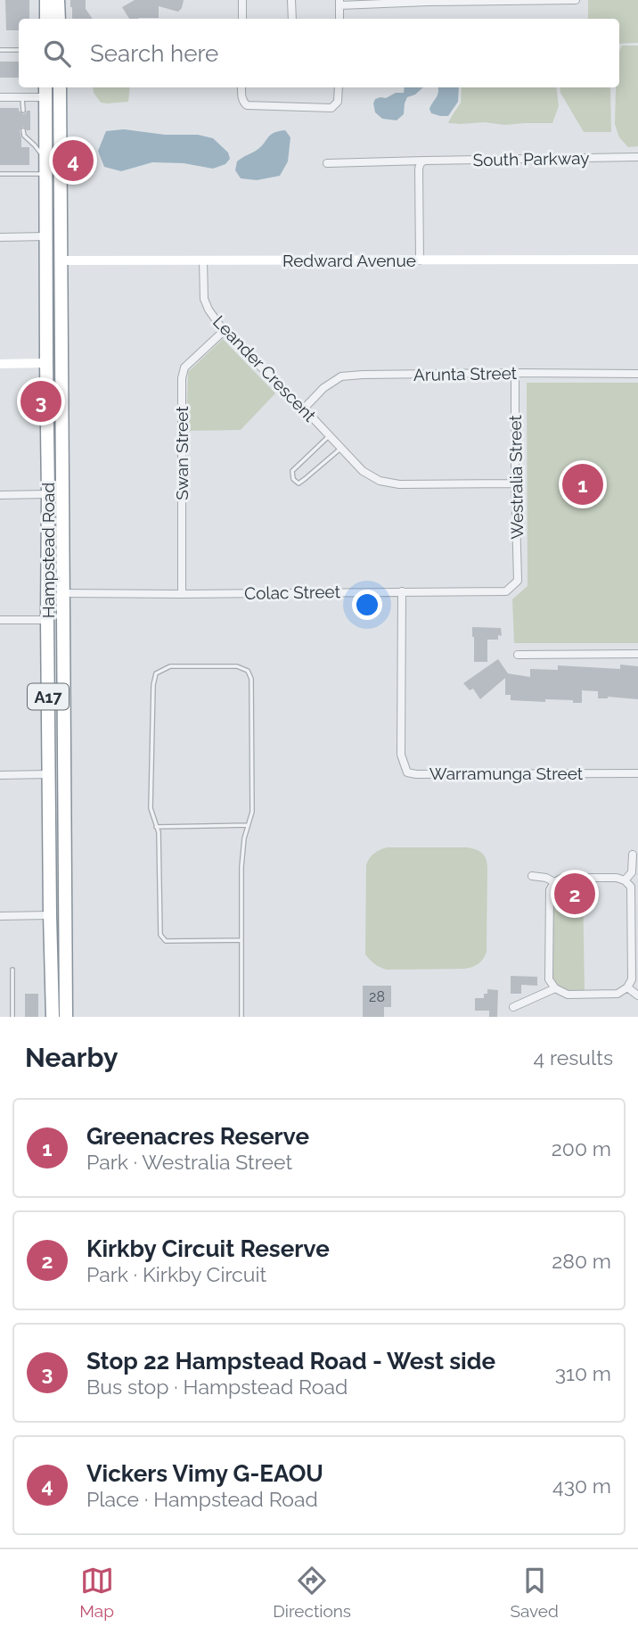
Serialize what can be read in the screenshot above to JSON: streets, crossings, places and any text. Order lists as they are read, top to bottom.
{
  "streets": {
    "highway": ["Hampstead Road", "A17"],
    "street": [
      "South Parkway",
      "Redward Avenue",
      "Leander Crescent",
      "Arunta Street",
      "Swan Street",
      "Westralia Street",
      "Colac Street",
      "Warramunga Street"
    ]
  },
  "crossings": [
    ["Redward Avenue", "Leander Crescent"],
    ["Redward Avenue", "Hampstead Road"],
    ["Leander Crescent", "Arunta Street"],
    ["Leander Crescent", "Swan Street"],
    ["Leander Crescent", "Westralia Street"],
    ["Arunta Street", "Westralia Street"],
    ["Swan Street", "Colac Street"],
    ["Westralia Street", "Colac Street"],
    ["Hampstead Road", "Colac Street"],
    ["Colac Street", "Warramunga Street"]
  ],
  "house_numbers": ["28"],
  "page": {
    "search": "Search here",
    "pins": [
      "4",
      "3",
      "1",
      "2"
    ],
    "heading": ["Nearby", "4 results"],
    "list": [
      {
        "mark": "1",
        "name": "Greenacres Reserve",
        "note": "Park · Westralia Street",
        "value": "200 m"
      },
      {
        "mark": "2",
        "name": "Kirkby Circuit Reserve",
        "note": "Park · Kirkby Circuit",
        "value": "280 m"
      },
      {
        "mark": "3",
        "name": "Stop 22 Hampstead Road - West side",
        "note": "Bus stop · Hampstead Road",
        "value": "310 m"
      },
      {
        "mark": "4",
        "name": "Vickers Vimy G-EAOU",
        "note": "Place · Hampstead Road",
        "value": "430 m"
      }
    ],
    "nav": ["Map", "Directions", "Saved"]
  }
}
